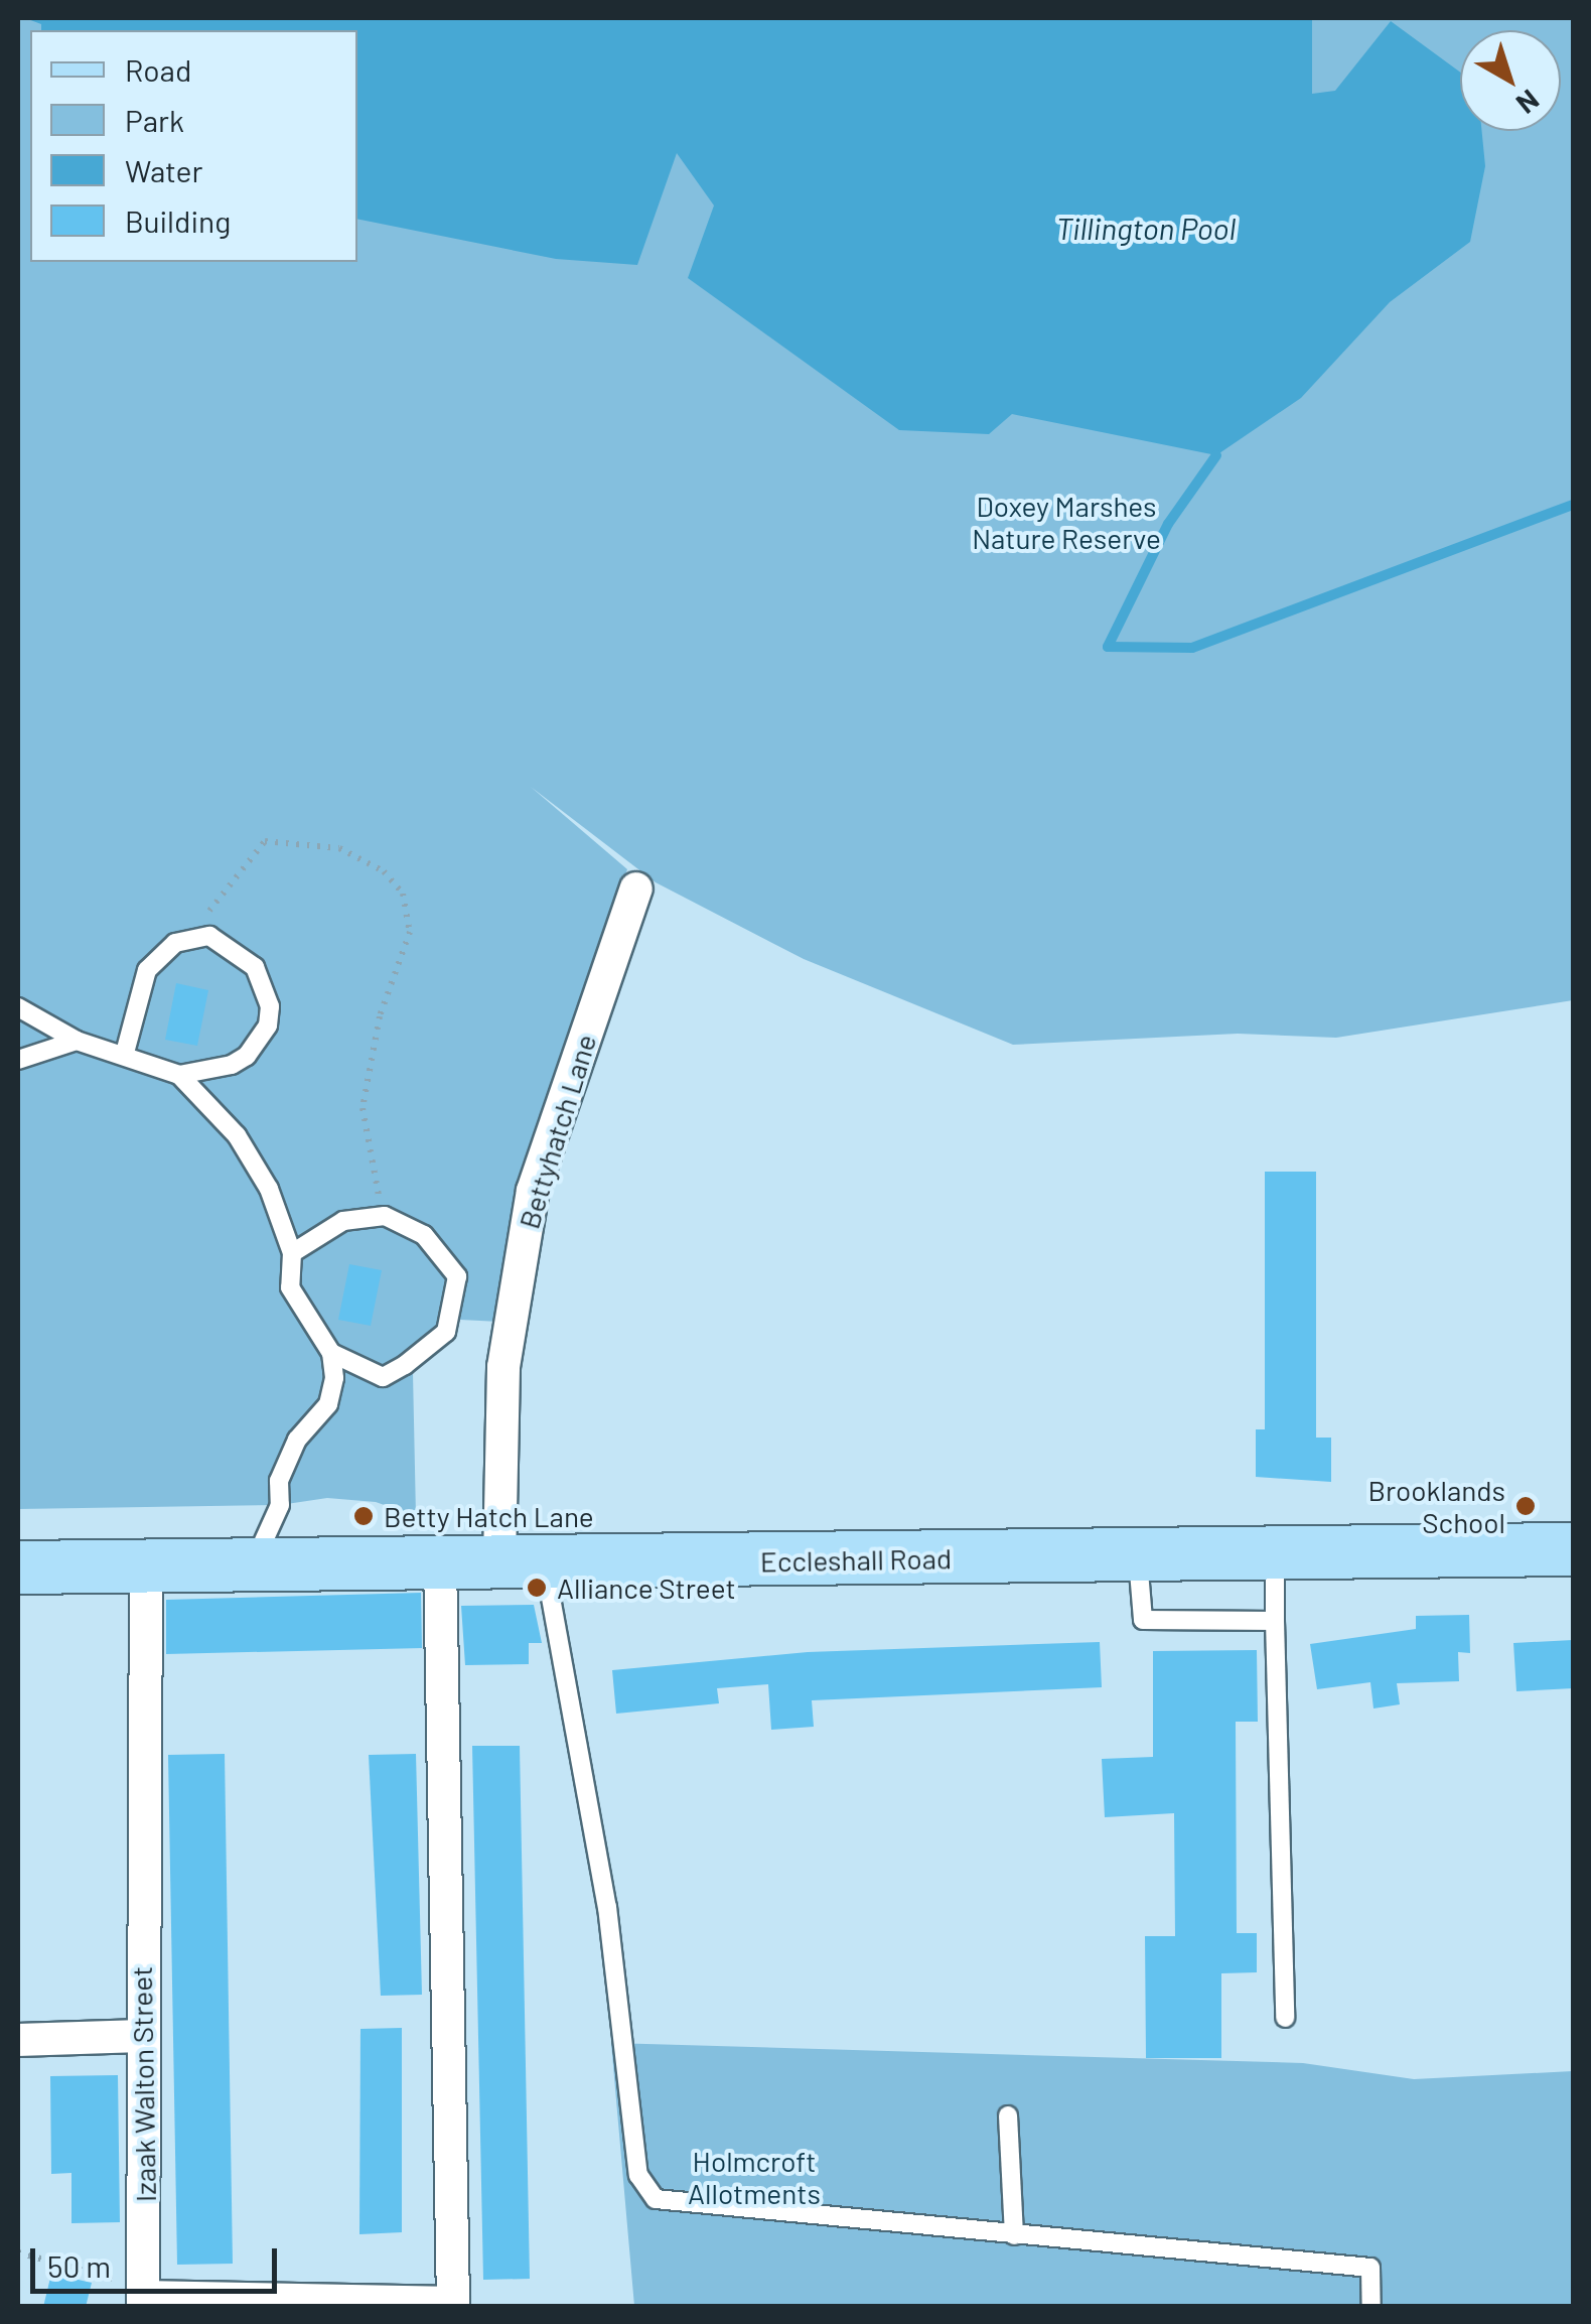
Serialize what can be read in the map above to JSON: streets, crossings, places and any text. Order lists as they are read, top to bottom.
{
  "streets": {
    "main road": ["Eccleshall Road"],
    "street": ["Bettyhatch Lane", "Izaak Walton Street"]
  },
  "crossings": [
    ["Bettyhatch Lane", "Eccleshall Road"],
    ["Eccleshall Road", "Izaak Walton Street"]
  ],
  "water": ["Tillington Pool"],
  "parks": ["Doxey Marshes Nature Reserve", "Holmcroft Allotments"],
  "places": ["Brooklands School", "Betty Hatch Lane", "Alliance Street"],
  "legend": [
    "Road",
    "Park",
    "Water",
    "Building"
  ],
  "scale_bar": "50 m",
  "north": "bottom right"
}
